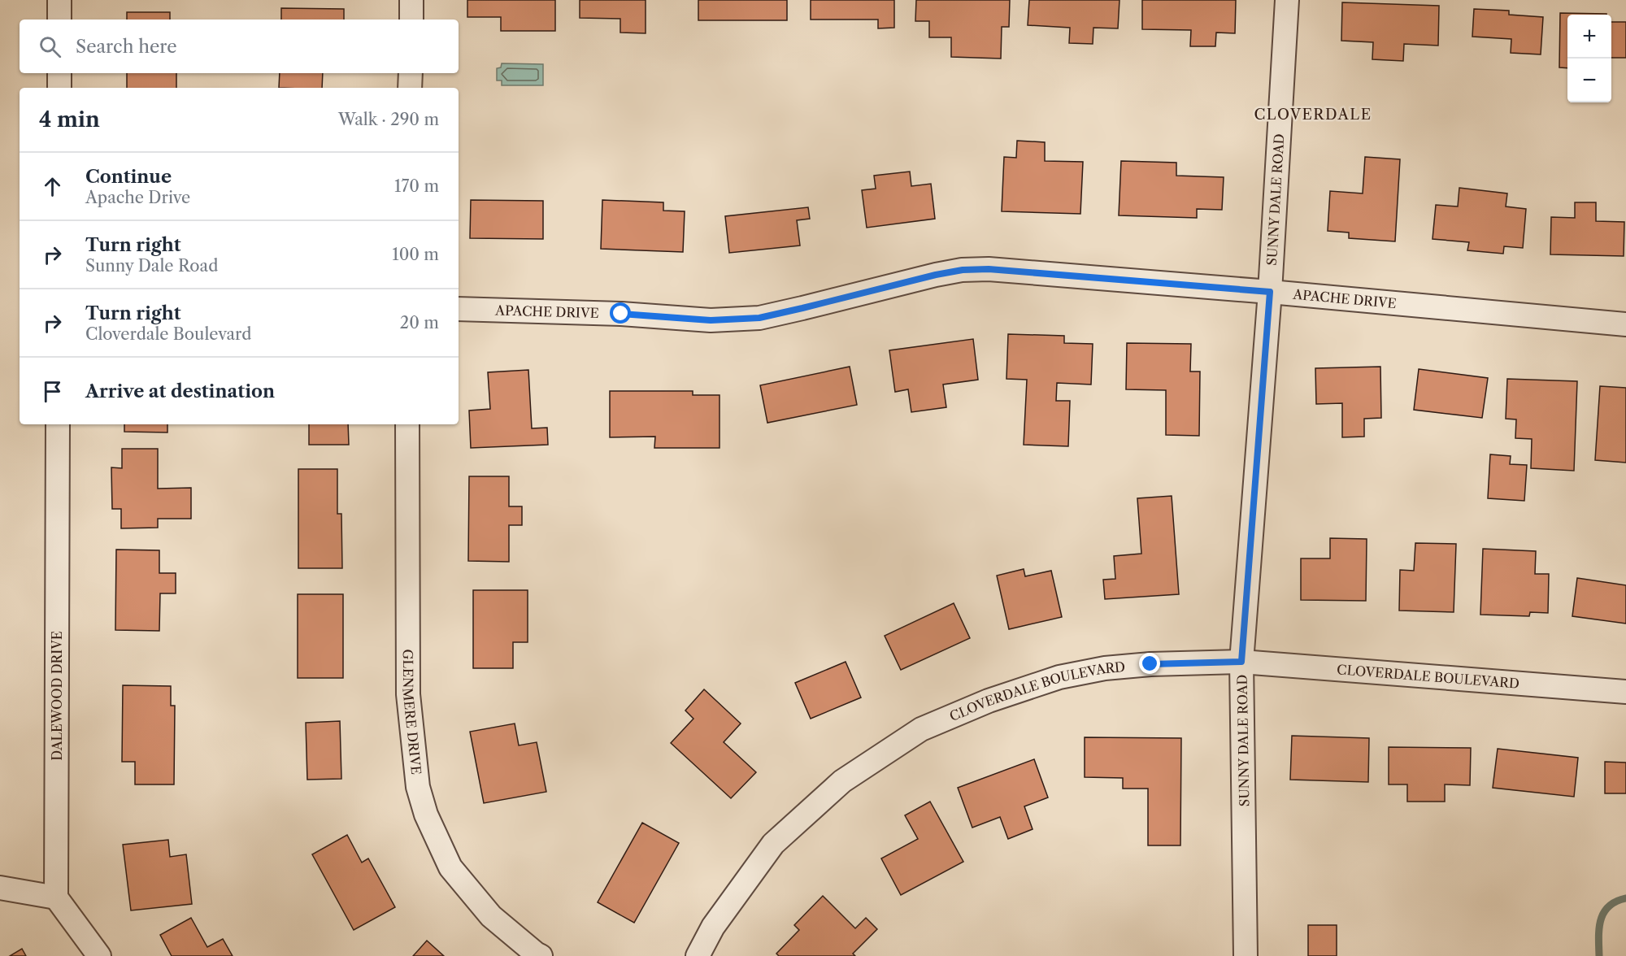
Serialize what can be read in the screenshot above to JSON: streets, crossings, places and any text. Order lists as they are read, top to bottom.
{
  "streets": {
    "street": [
      "SUNNY DALE ROAD",
      "APACHE DRIVE",
      "CLOVERDALE BOULEVARD",
      "DALEWOOD DRIVE",
      "GLENMERE DRIVE"
    ]
  },
  "crossings": [
    ["SUNNY DALE ROAD", "APACHE DRIVE"],
    ["SUNNY DALE ROAD", "CLOVERDALE BOULEVARD"]
  ],
  "districts": ["CLOVERDALE"],
  "page": {
    "map_buttons": ["+", "−"],
    "search": "Search here",
    "heading": ["4 min", "Walk · 290 m"],
    "list": [
      ["Continue", "Apache Drive", "170 m"],
      ["Turn right", "Sunny Dale Road", "100 m"],
      ["Turn right", "Cloverdale Boulevard", "20 m"],
      "Arrive at destination"
    ]
  }
}
